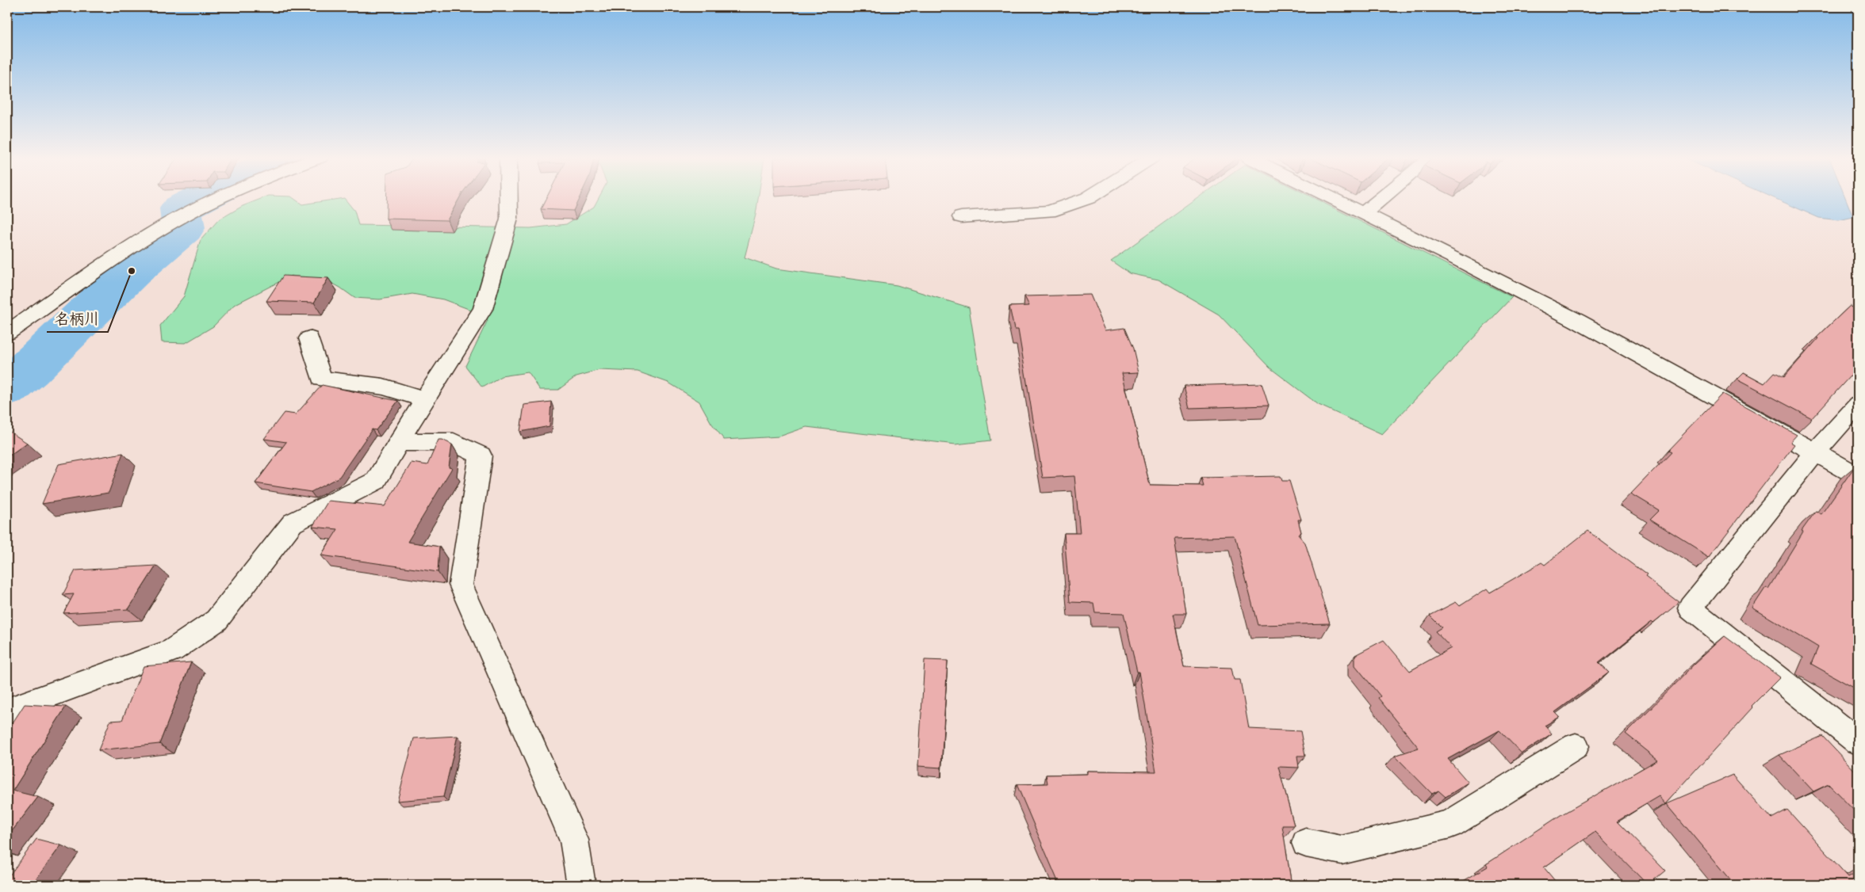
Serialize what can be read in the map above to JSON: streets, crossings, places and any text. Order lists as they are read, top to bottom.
{
  "places": ["名柄川"]
}
